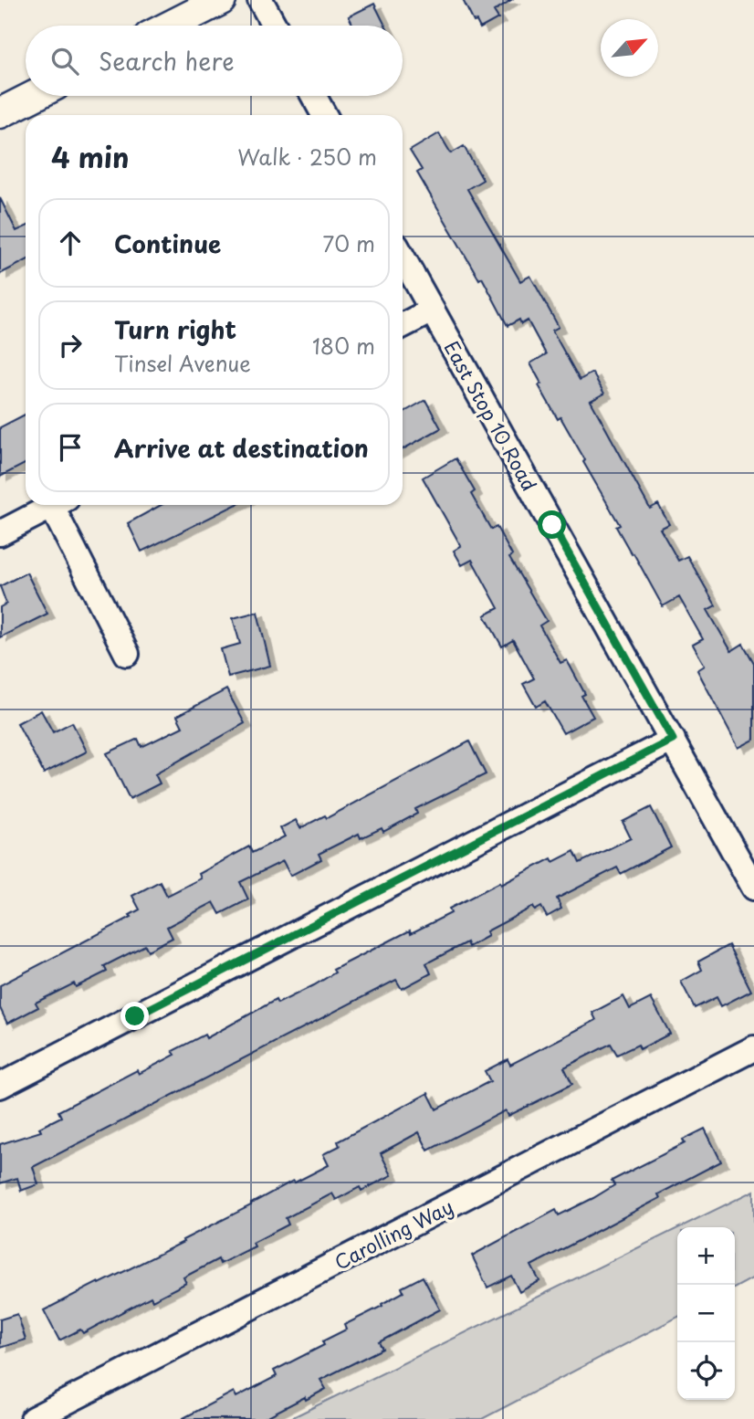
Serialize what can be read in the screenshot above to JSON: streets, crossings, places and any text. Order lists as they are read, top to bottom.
{
  "streets": {
    "street": ["East Stop 10 Road", "Carolling Way"]
  },
  "north": "top right",
  "page": {
    "search": "Search here",
    "heading": ["4 min", "Walk · 250 m"],
    "list": [
      ["Continue", "70 m"],
      ["Turn right", "Tinsel Avenue", "180 m"],
      "Arrive at destination"
    ],
    "map_buttons": ["+", "−"]
  }
}
